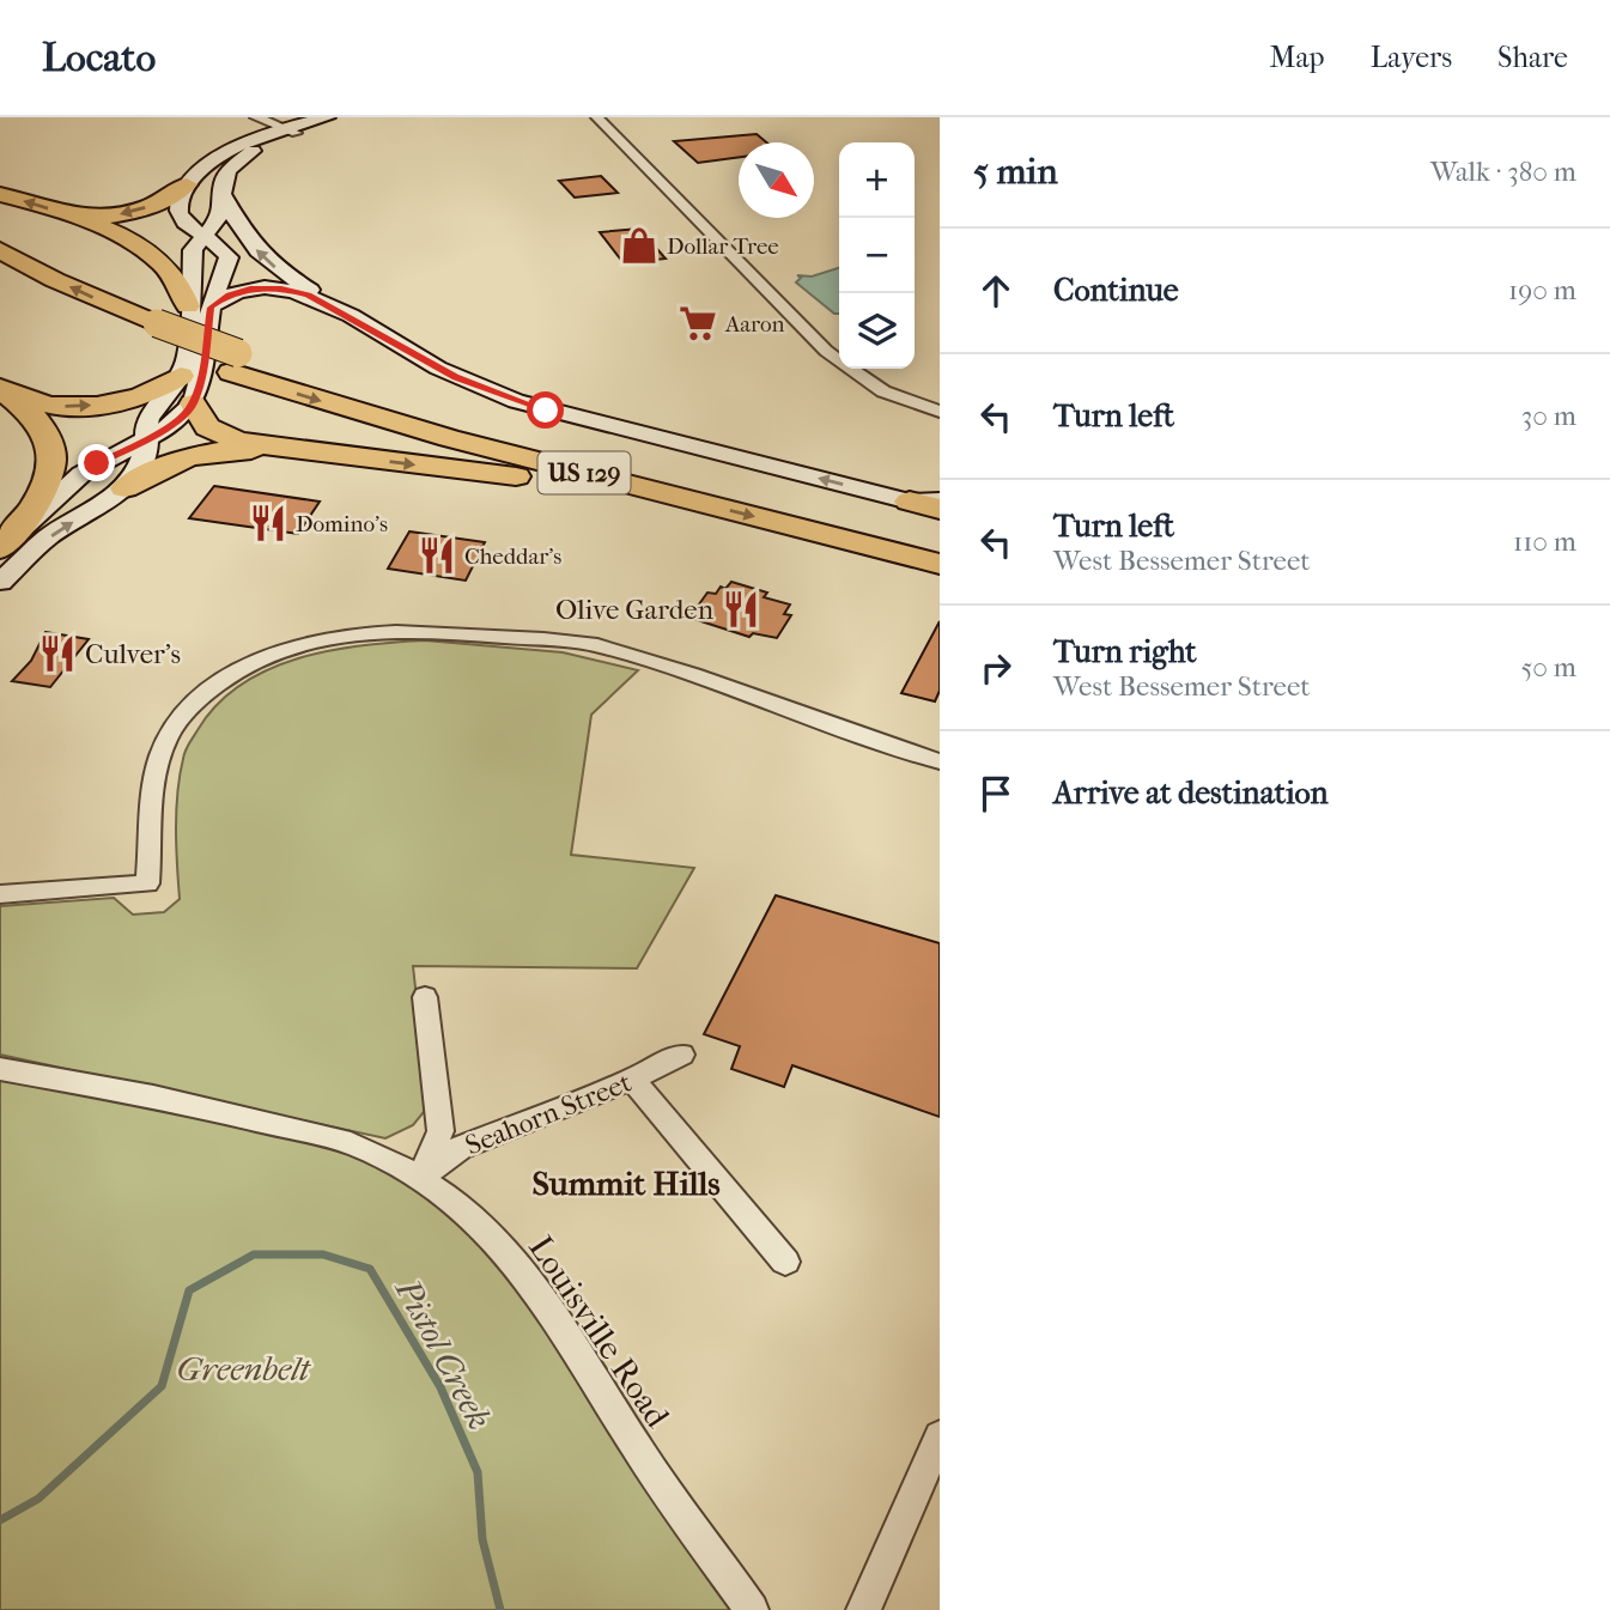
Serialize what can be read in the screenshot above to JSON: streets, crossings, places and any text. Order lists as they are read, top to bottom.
{
  "streets": {
    "highway": ["US 129"],
    "street": ["Seahorn Street", "Louisville Road"]
  },
  "crossings": [
    ["Seahorn Street", "Louisville Road"]
  ],
  "districts": ["Summit Hills"],
  "water": ["Pistol Creek"],
  "parks": ["Greenbelt"],
  "places": {
    "shop": ["Dollar Tree"],
    "supermarket": ["Aaron"],
    "restaurant": [
      "Domino's",
      "Cheddar's",
      "Olive Garden",
      "Culver's"
    ]
  },
  "north": "bottom right",
  "page": {
    "header": "Locato",
    "nav": ["Map", "Layers", "Share"],
    "heading": ["5 min", "Walk · 380 m"],
    "map_buttons": ["+", "−"],
    "list": [
      ["Continue", "190 m"],
      ["Turn left", "30 m"],
      ["Turn left", "West Bessemer Street", "110 m"],
      ["Turn right", "West Bessemer Street", "50 m"],
      "Arrive at destination"
    ]
  }
}
